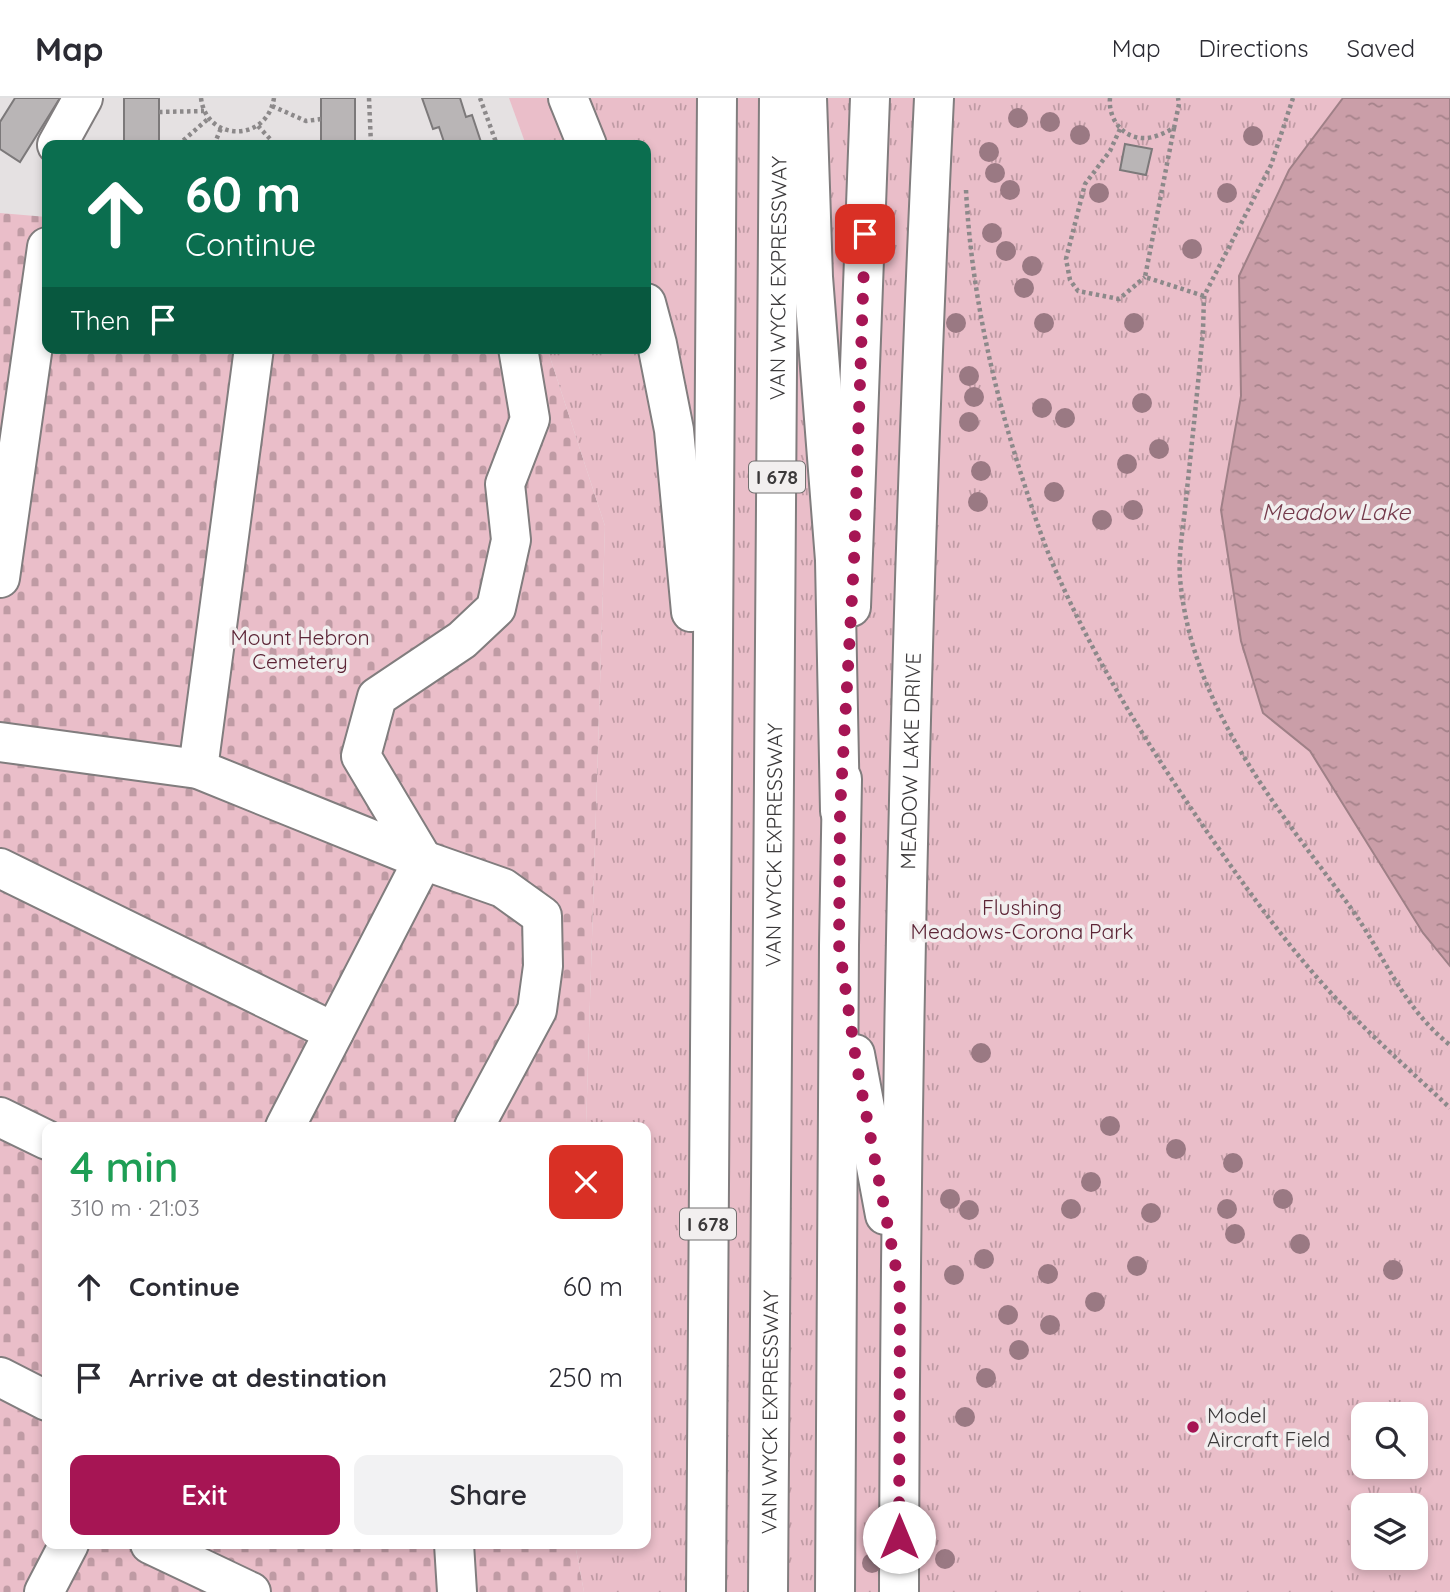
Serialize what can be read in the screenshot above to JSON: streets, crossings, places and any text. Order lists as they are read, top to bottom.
{
  "streets": {
    "main road": ["VAN WYCK EXPRESSWAY", "I 678", "MEADOW LAKE DRIVE"]
  },
  "water": ["Meadow Lake"],
  "parks": ["Mount Hebron Cemetery", "Flushing Meadows-Corona Park"],
  "places": ["Model Aircraft Field"],
  "page": {
    "header": "Map",
    "nav": ["Map", "Directions", "Saved"],
    "turn": ["60 m", "Continue"],
    "then": "Then",
    "heading": ["4 min", "310 m · 21:03"],
    "list": [
      {
        "name": "Continue",
        "value": "60 m"
      },
      {
        "name": "Arrive at destination",
        "value": "250 m"
      }
    ],
    "buttons": ["Exit", "Share"]
  }
}
